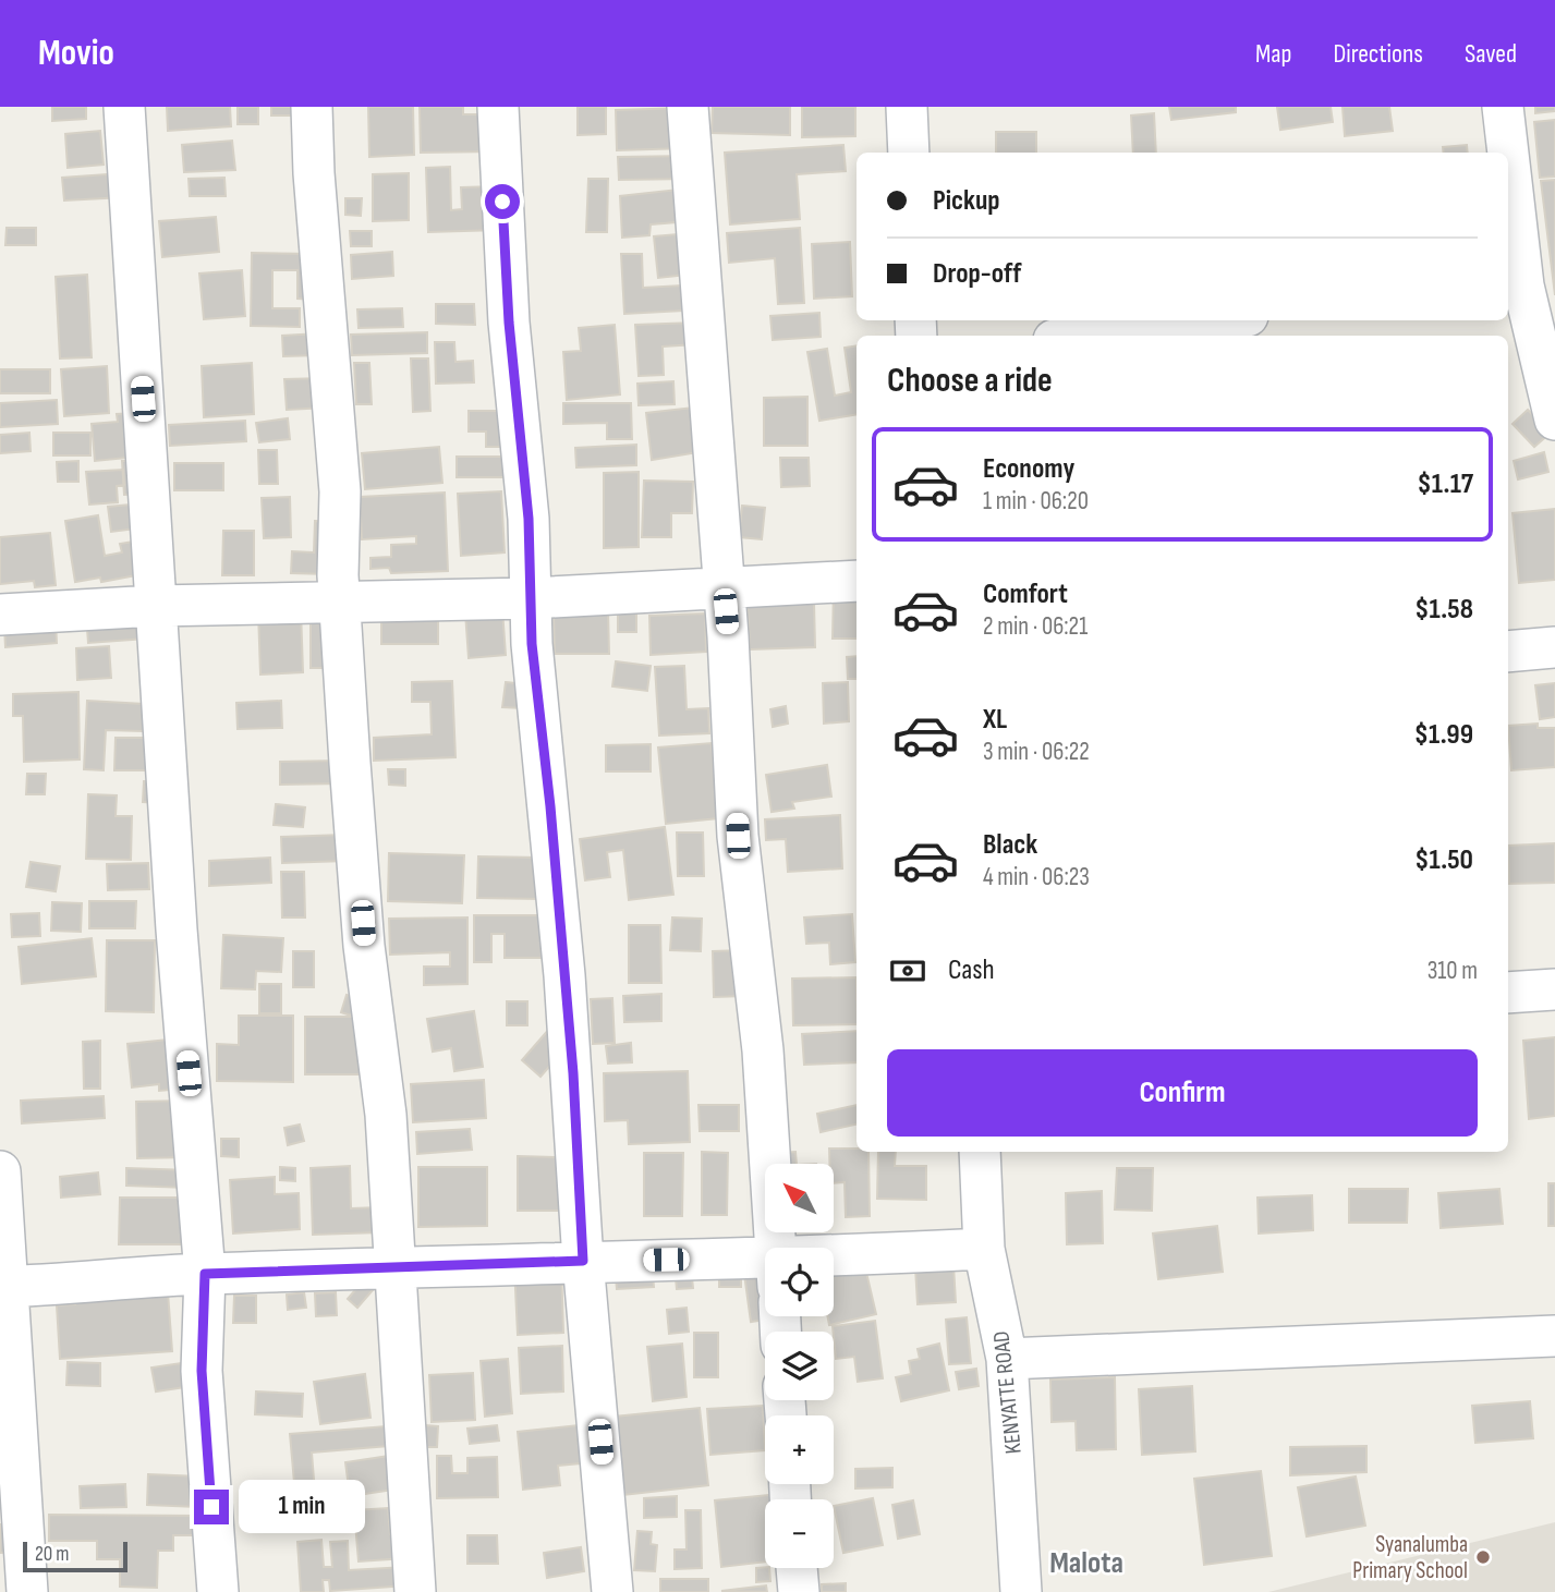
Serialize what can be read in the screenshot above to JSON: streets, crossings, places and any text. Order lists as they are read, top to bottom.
{
  "streets": {
    "street": ["KENYATTE ROAD"]
  },
  "districts": ["Malota"],
  "places": ["Syanalumba Primary School"],
  "scale_bar": "20 m",
  "north": "top left",
  "page": {
    "header": "Movio",
    "nav": ["Map", "Directions", "Saved"],
    "banner": ["Pickup", "Drop-off"],
    "heading": "Choose a ride",
    "list": [
      {
        "name": "Economy",
        "note": "1 min · 06:20",
        "value": "$1.17"
      },
      {
        "name": "Comfort",
        "note": "2 min · 06:21",
        "value": "$1.58"
      },
      {
        "name": "XL",
        "note": "3 min · 06:22",
        "value": "$1.99"
      },
      {
        "name": "Black",
        "note": "4 min · 06:23",
        "value": "$1.50"
      }
    ],
    "pay": ["Cash", "310 m"],
    "buttons": "Confirm",
    "map_buttons": ["+", "−"],
    "bubble": "1 min",
    "scale": "20 m"
  }
}
